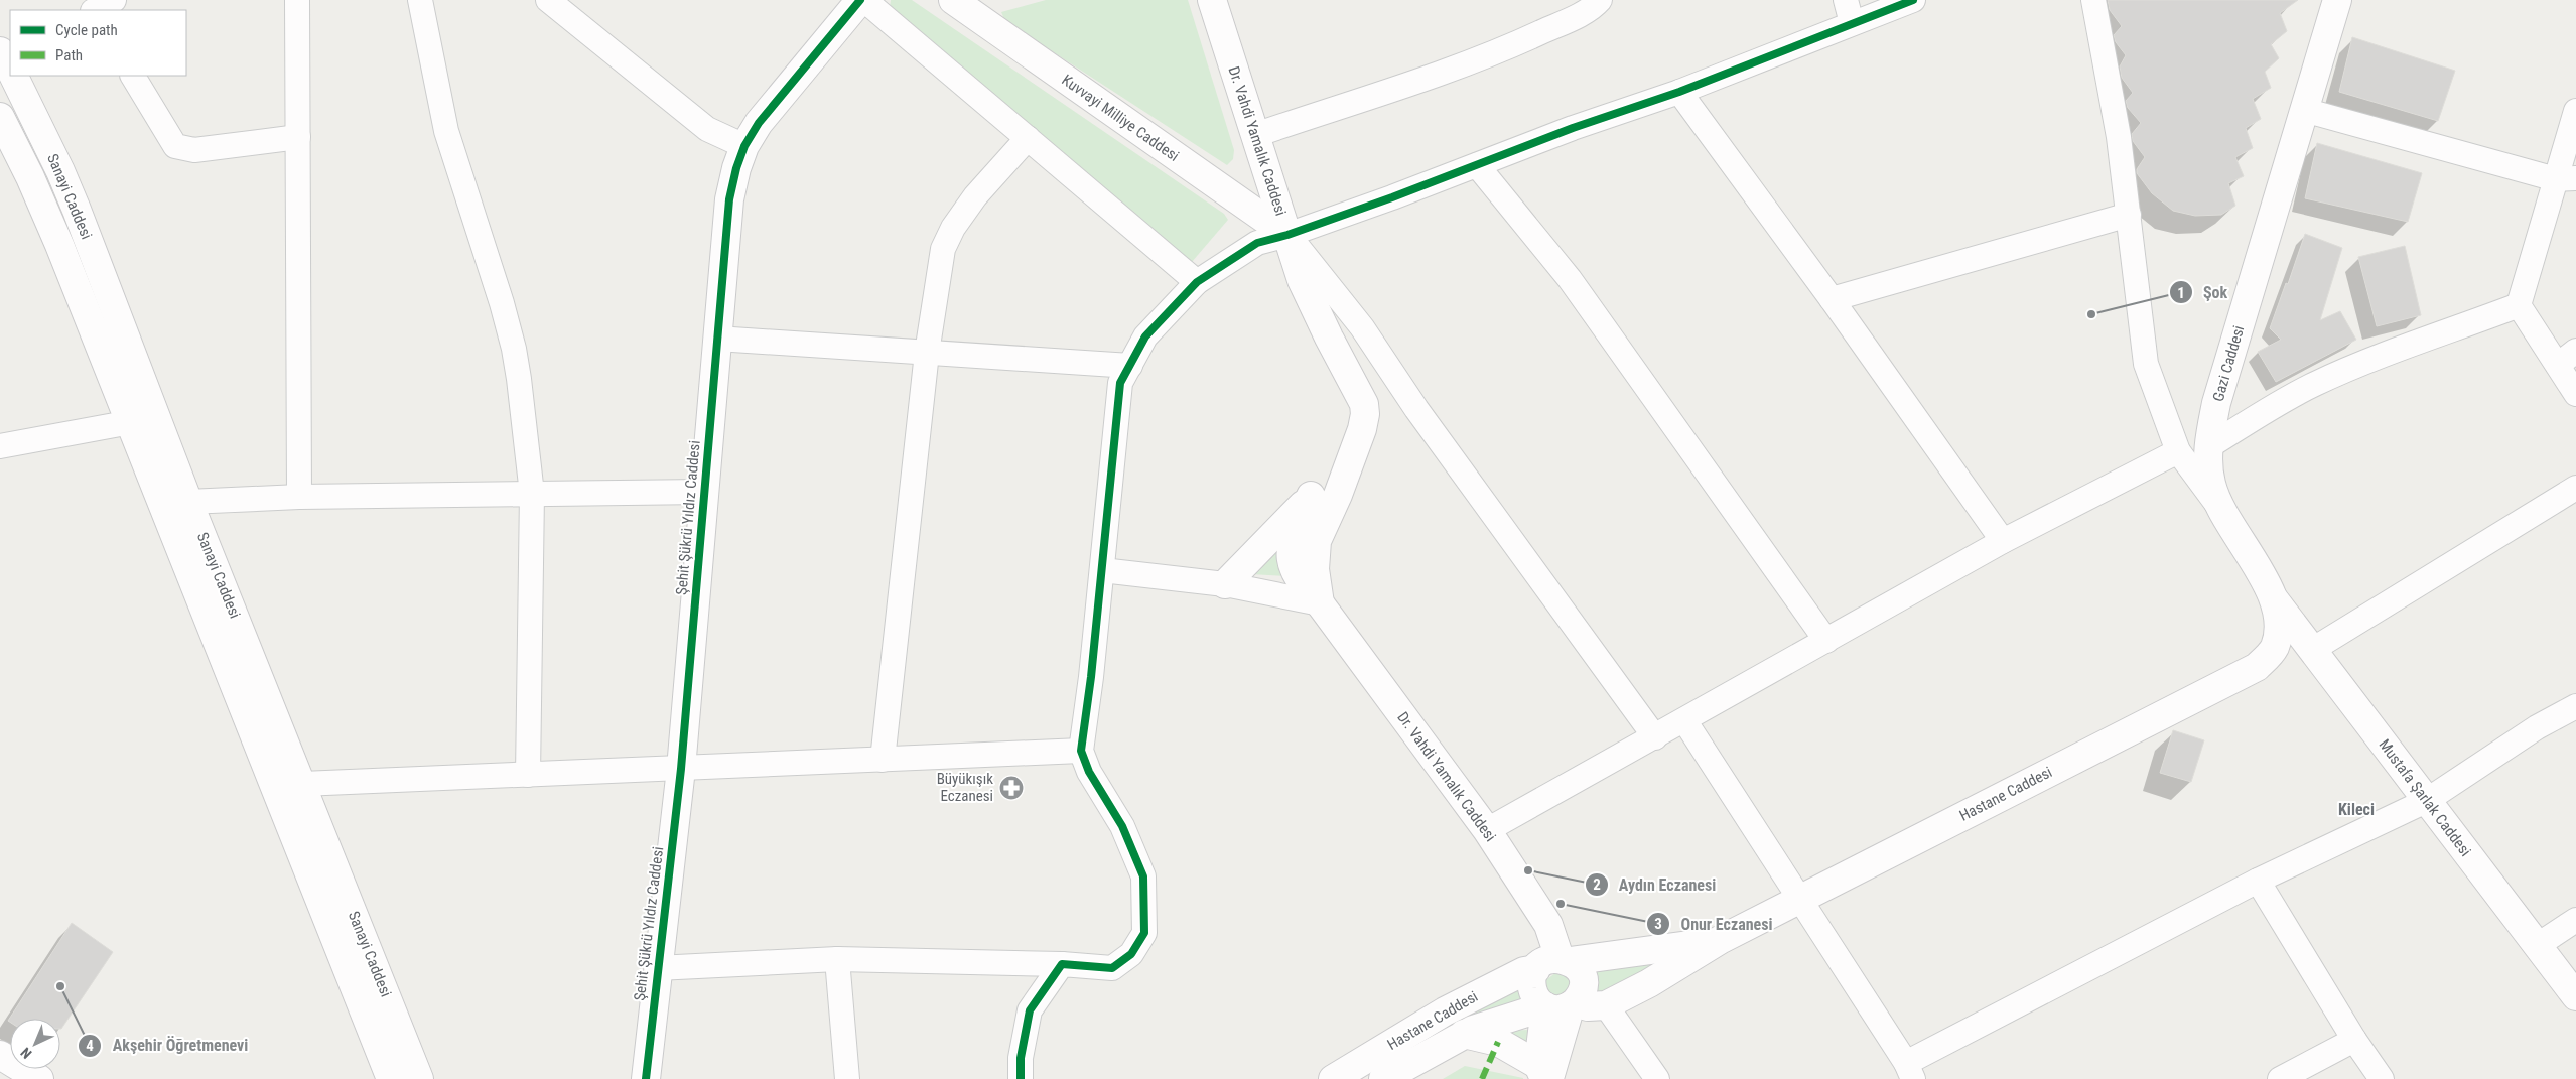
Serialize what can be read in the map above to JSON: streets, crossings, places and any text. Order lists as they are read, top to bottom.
{
  "streets": {
    "main road": [
      "Kuvvayi Milliye Caddesi",
      "Dr. Vahdi Yamalık Caddesi",
      "Sanayi Caddesi",
      "Gazi Caddesi",
      "Şehit Şükrü Yıldız Caddesi",
      "Hastane Caddesi",
      "Mustafa Şarlak Caddesi"
    ]
  },
  "crossings": [
    ["Kuvvayi Milliye Caddesi", "Dr. Vahdi Yamalık Caddesi"],
    ["Dr. Vahdi Yamalık Caddesi", "Hastane Caddesi"],
    ["Gazi Caddesi", "Hastane Caddesi"],
    ["Gazi Caddesi", "Mustafa Şarlak Caddesi"]
  ],
  "districts": ["Kileci"],
  "places": {
    "other": [
      "Şok",
      "Aydın Eczanesi",
      "Onur Eczanesi",
      "Akşehir Öğretmenevi"
    ],
    "pharmacy": ["Büyükışık Eczanesi"]
  },
  "legend": ["Cycle path", "Path"],
  "north": "bottom left"
}
